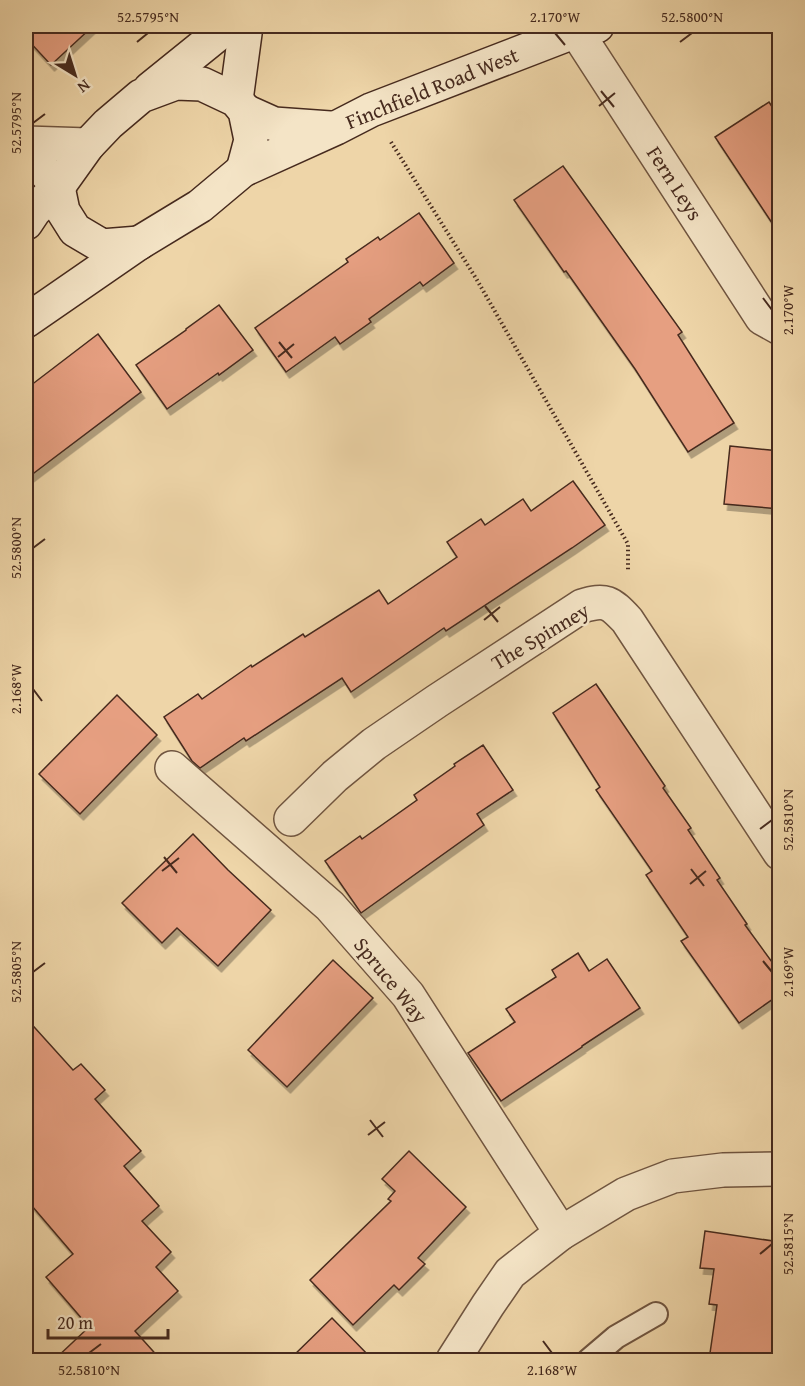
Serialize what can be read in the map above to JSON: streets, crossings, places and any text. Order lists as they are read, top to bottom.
{
  "streets": {
    "street": [
      "Finchfield Road West",
      "Fern Leys",
      "The Spinney",
      "Spruce Way"
    ]
  },
  "crossings": [
    ["Finchfield Road West", "Fern Leys"]
  ],
  "scale_bar": "20 m",
  "north": "bottom right",
  "coordinates": [
    "52.5795°N",
    "2.170°W",
    "52.5800°N",
    "2.168°W",
    "52.5810°N",
    "2.169°W",
    "52.5805°N",
    "52.5815°N"
  ]
}
